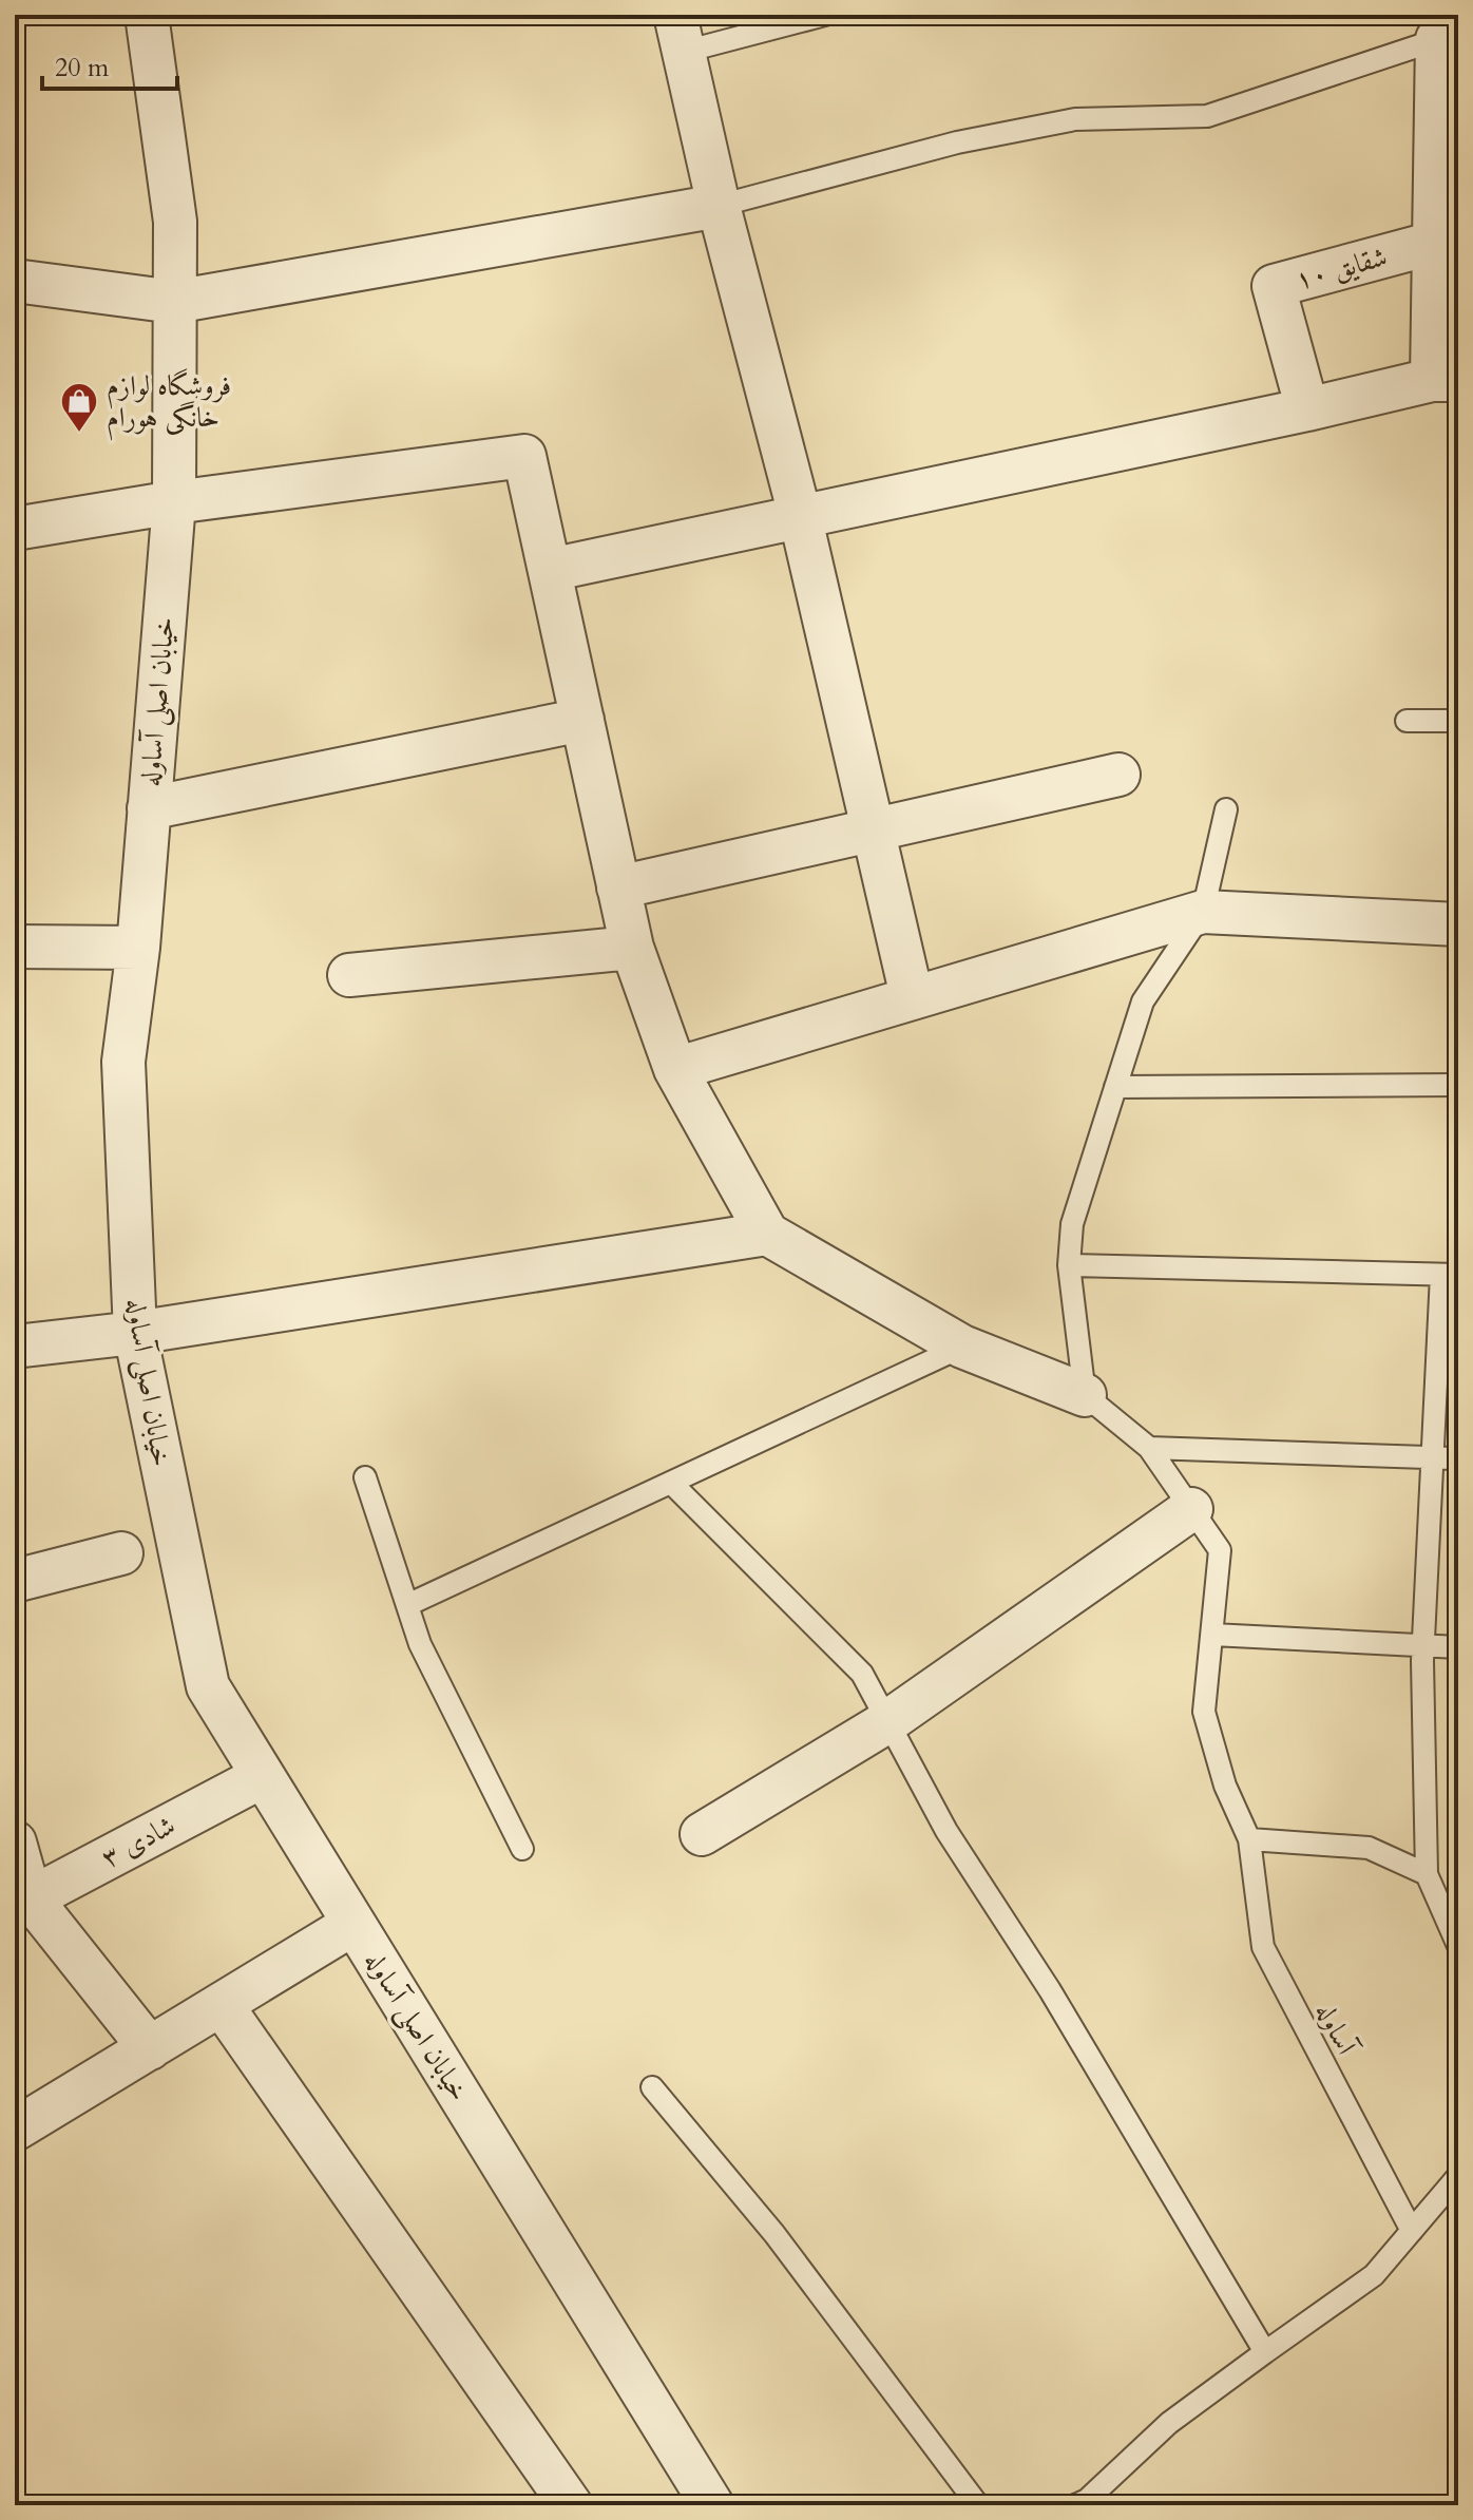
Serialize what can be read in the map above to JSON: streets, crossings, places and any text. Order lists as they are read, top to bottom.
{
  "streets": {
    "street": ["شقایق ۱۰", "خیابان اصلی آساوله", "شادی ۳"],
    "lane": ["آساوله"]
  },
  "crossings": [
    ["خیابان اصلی آساوله", "شادی ۳"]
  ],
  "places": {
    "shop": ["فروشگاه لوازم خانگی هورام"]
  },
  "scale_bar": "20 m"
}
